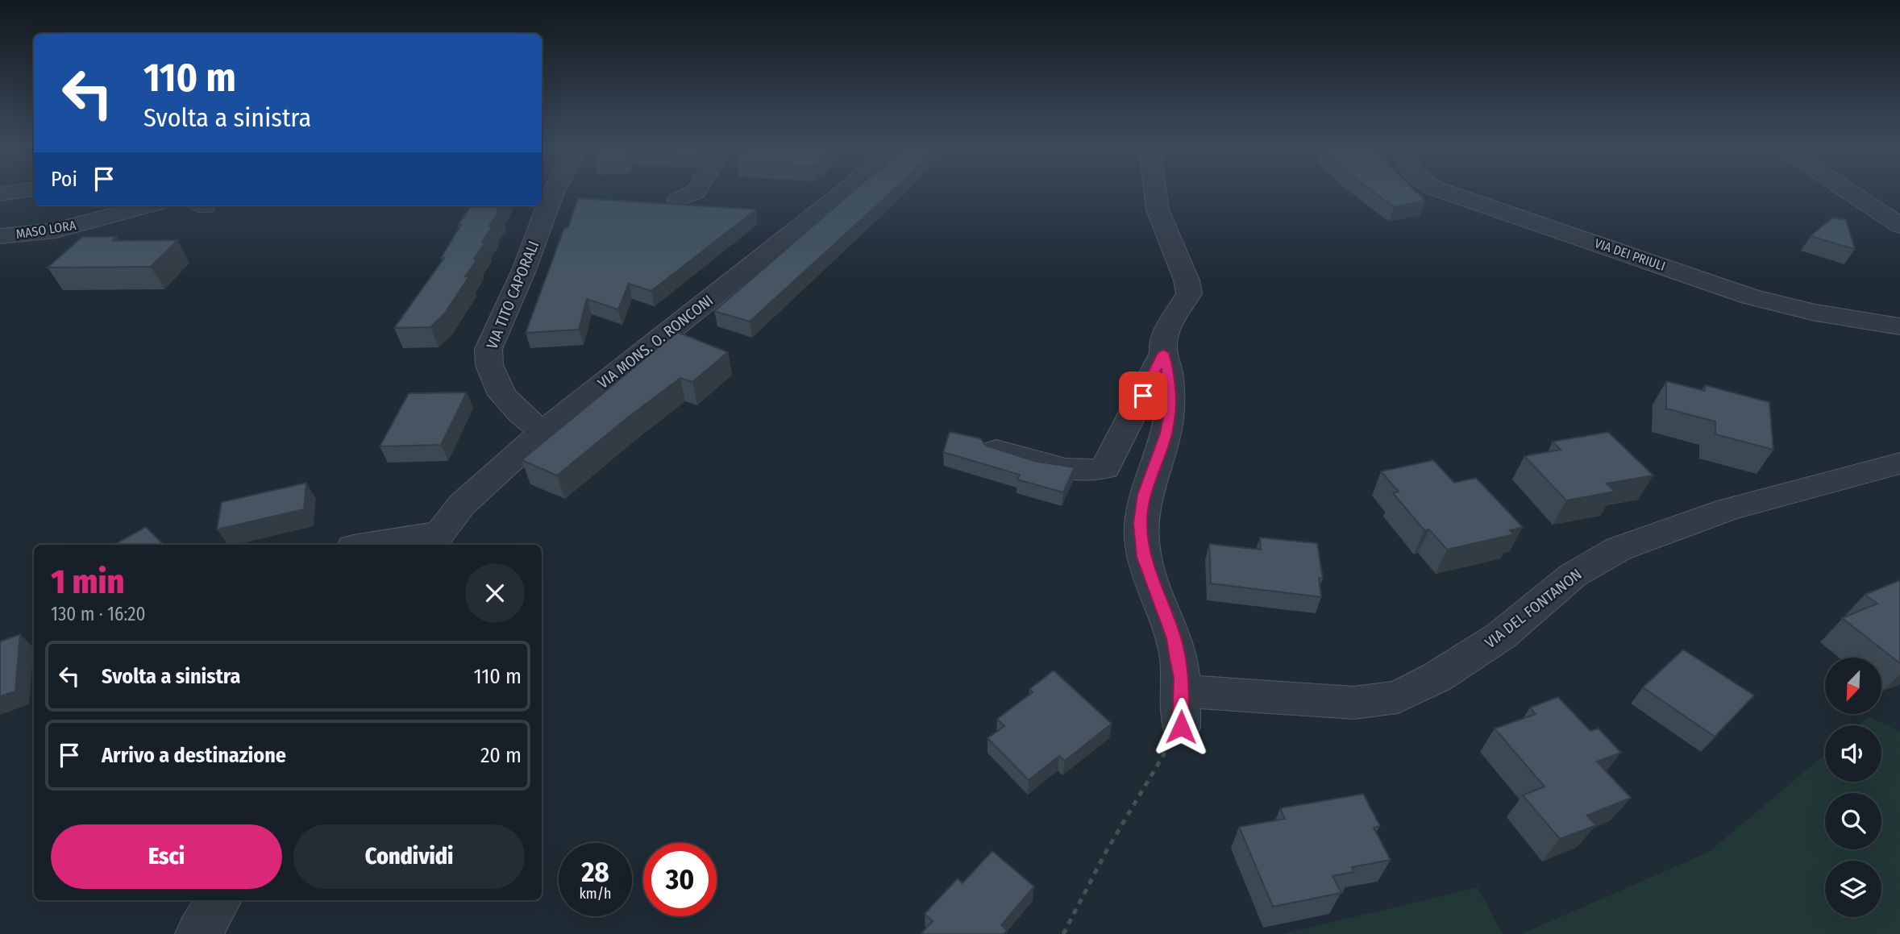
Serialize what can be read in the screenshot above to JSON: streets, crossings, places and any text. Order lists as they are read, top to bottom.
{
  "streets": {
    "street": [
      "MASO LORA",
      "VIA DEI PRIULI",
      "VIA TITO CAPORALI",
      "VIA MONS. O. RONCONI",
      "VIA DEL FONTANON"
    ]
  },
  "crossings": [
    ["VIA TITO CAPORALI", "VIA MONS. O. RONCONI"]
  ],
  "north": "bottom left",
  "page": {
    "turn": ["110 m", "Svolta a sinistra"],
    "then": "Poi",
    "heading": ["1 min", "130 m · 16:20"],
    "list": [
      {
        "name": "Svolta a sinistra",
        "value": "110 m"
      },
      {
        "name": "Arrivo a destinazione",
        "value": "20 m"
      }
    ],
    "buttons": ["Esci", "Condividi"],
    "speed": "28 km/h",
    "limit": "30"
  }
}
